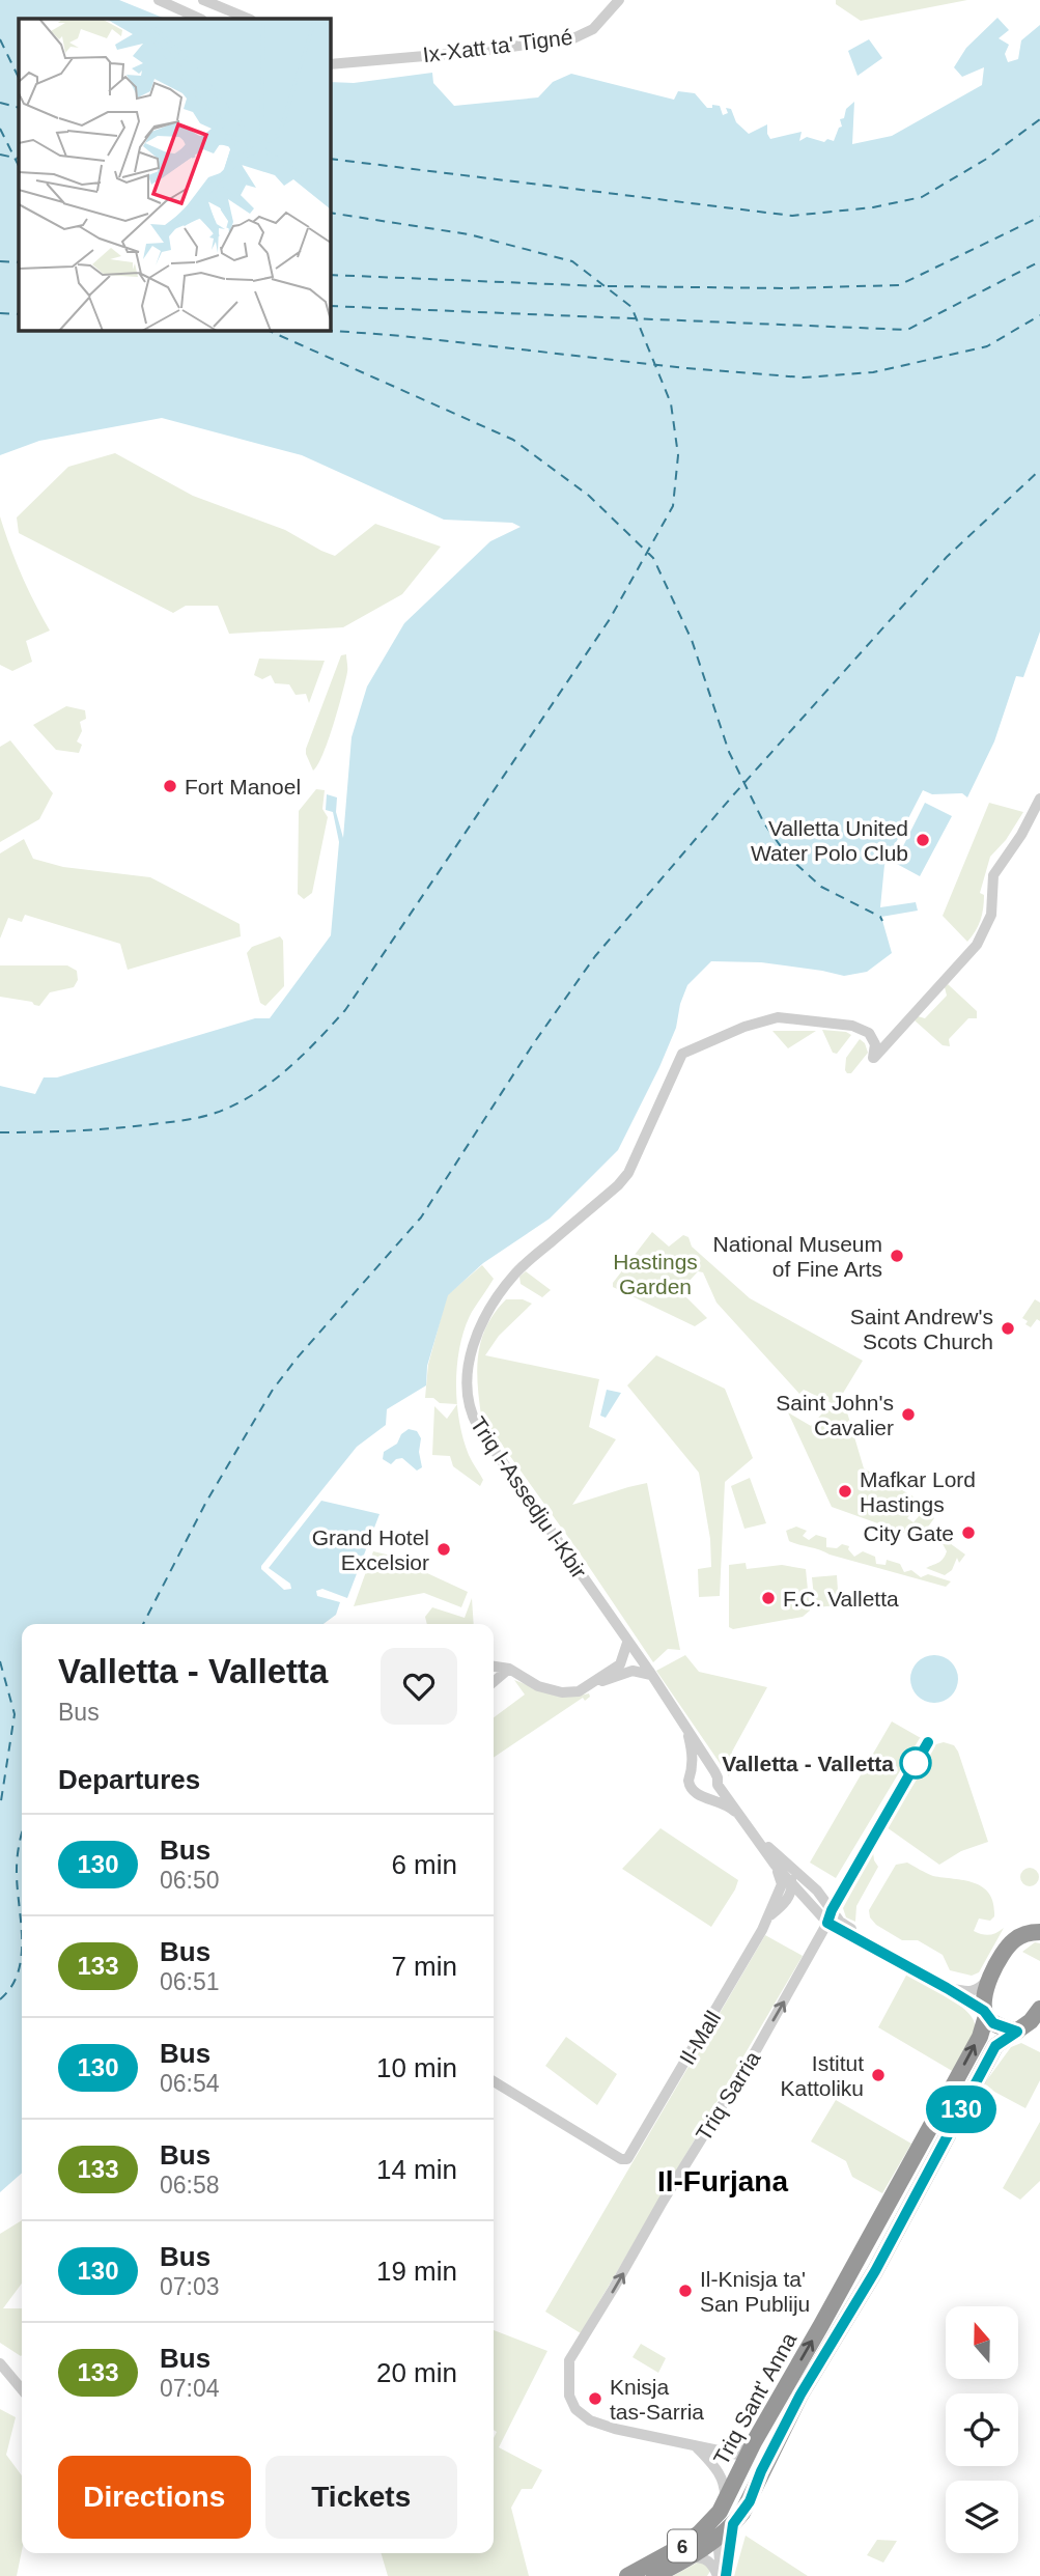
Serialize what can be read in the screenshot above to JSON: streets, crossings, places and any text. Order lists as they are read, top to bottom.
{
  "streets": {
    "highway": ["Triq Sant' Anna", "6"],
    "street": [
      "Ix-Xatt ta' Tigné",
      "Triq l-Assedju l-Kbir",
      "Il-Mall",
      "Triq Sarria"
    ]
  },
  "crossings": [
    ["Triq l-Assedju l-Kbir", "Triq Sarria"],
    ["Triq l-Assedju l-Kbir", "Triq Sant' Anna"],
    ["Triq l-Assedju l-Kbir", "6"],
    ["Triq Sant' Anna", "6"]
  ],
  "districts": ["Il-Furjana"],
  "parks": ["Hastings Garden"],
  "places": [
    "Fort Manoel",
    "Valletta United Water Polo Club",
    "National Museum of Fine Arts",
    "Saint Andrew's Scots Church",
    "Saint John's Cavalier",
    "Mafkar Lord Hastings",
    "City Gate",
    "Grand Hotel Excelsior",
    "F.C. Valletta",
    "Valletta - Valletta",
    "Istitut Kattoliku",
    "Il-Knisja ta' San Publiju",
    "Knisja tas-Sarria"
  ],
  "lines": ["bus line 130"],
  "north": "top",
  "page": {
    "on_map": "130",
    "heading": [
      ["Valletta - Valletta", "Bus"],
      "Departures"
    ],
    "list": [
      {
        "mark": "130",
        "name": "Bus",
        "note": "06:50",
        "value": "6 min"
      },
      {
        "mark": "133",
        "name": "Bus",
        "note": "06:51",
        "value": "7 min"
      },
      {
        "mark": "130",
        "name": "Bus",
        "note": "06:54",
        "value": "10 min"
      },
      {
        "mark": "133",
        "name": "Bus",
        "note": "06:58",
        "value": "14 min"
      },
      {
        "mark": "130",
        "name": "Bus",
        "note": "07:03",
        "value": "19 min"
      },
      {
        "mark": "133",
        "name": "Bus",
        "note": "07:04",
        "value": "20 min"
      }
    ],
    "buttons": ["Directions", "Tickets"]
  }
}
